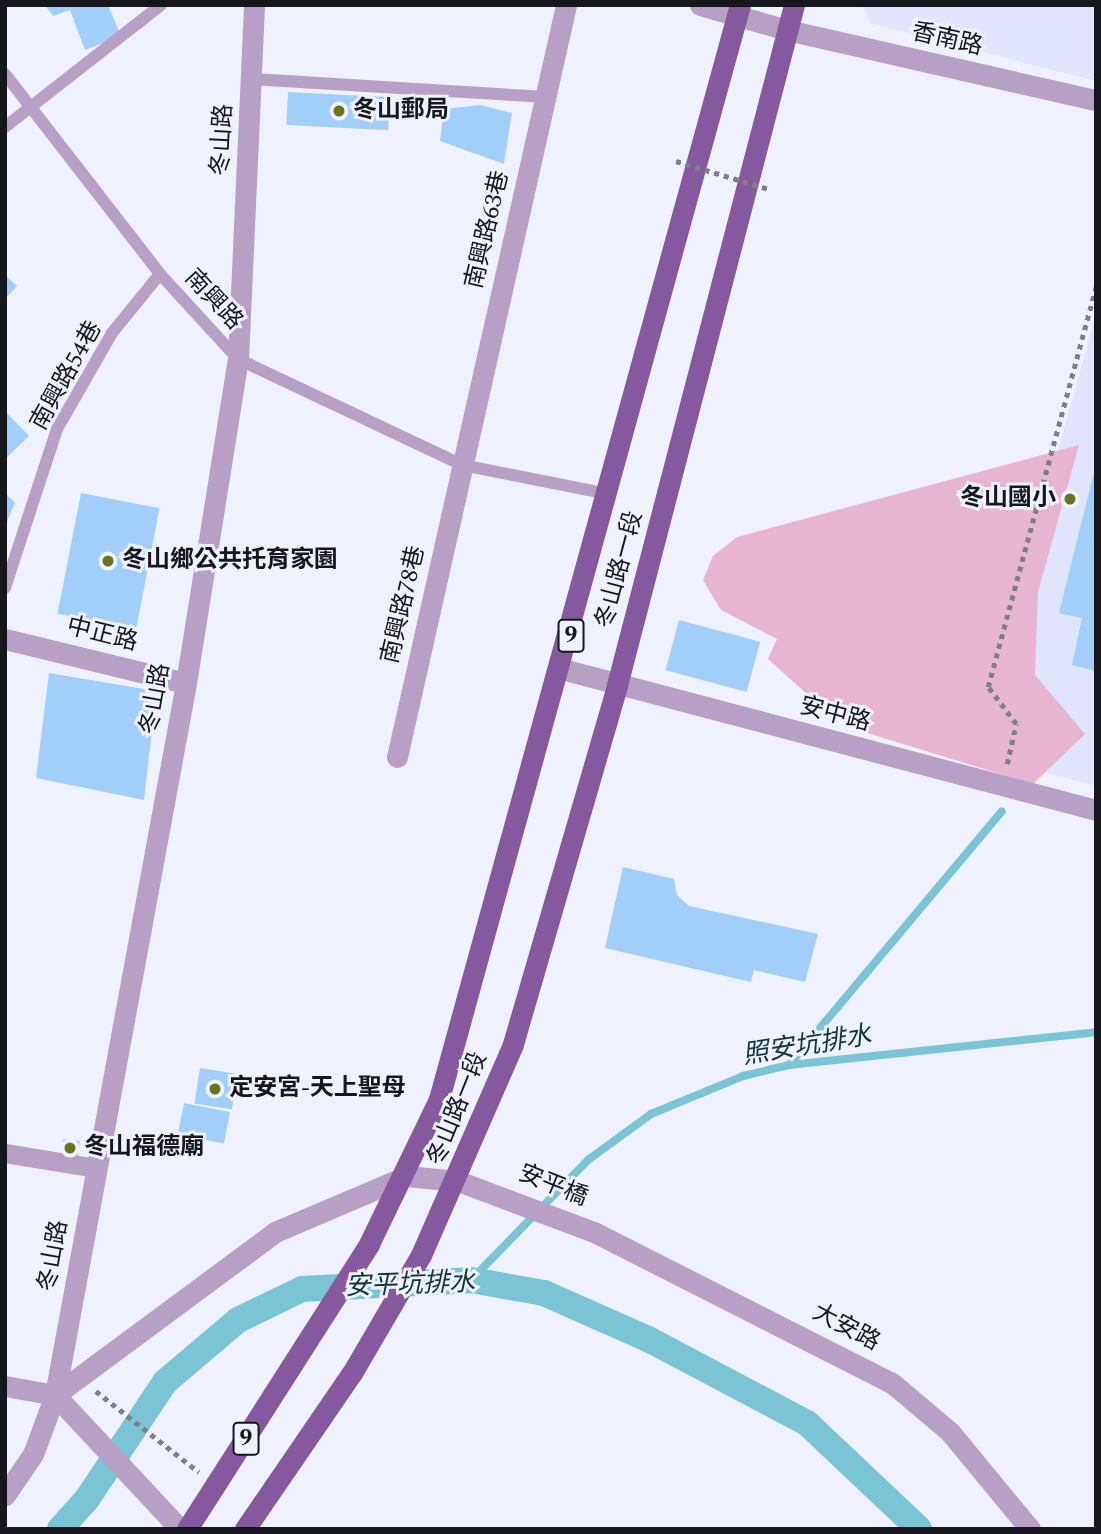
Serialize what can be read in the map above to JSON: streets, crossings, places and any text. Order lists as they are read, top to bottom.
{
  "streets": {
    "main road": ["冬山路一段", "9"],
    "street": [
      "香南路",
      "冬山路",
      "南興路63巷",
      "南興路78巷",
      "中正路",
      "安中路",
      "安平橋",
      "大安路"
    ],
    "lane": ["南興路", "南興路54巷"]
  },
  "crossings": [
    ["香南路", "冬山路一段"],
    ["冬山路", "南興路"],
    ["冬山路", "中正路"],
    ["南興路63巷", "南興路"],
    ["南興路63巷", "南興路78巷"],
    ["南興路", "南興路54巷"],
    ["南興路", "冬山路一段"],
    ["南興路", "南興路78巷"],
    ["冬山路一段", "安中路"],
    ["冬山路一段", "安平橋"],
    ["安平橋", "大安路"]
  ],
  "water": ["照安坑排水", "安平坑排水"],
  "places": [
    "冬山郵局",
    "冬山國小",
    "冬山鄉公共托育家園",
    "定安宮-天上聖母",
    "冬山福德廟"
  ]
}
